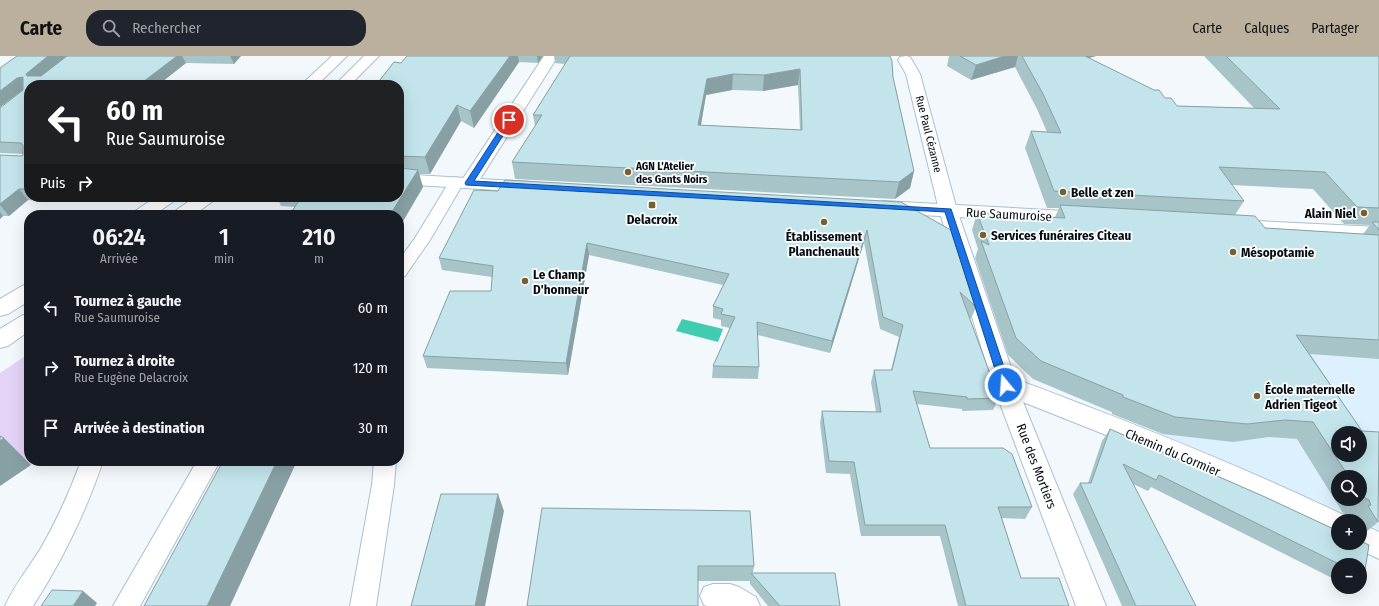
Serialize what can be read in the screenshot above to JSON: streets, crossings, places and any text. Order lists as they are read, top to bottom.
{
  "streets": {
    "street": [
      "Rue Paul Cézanne",
      "Rue Saumuroise",
      "Chemin du Cormier",
      "Rue des Mortiers"
    ]
  },
  "crossings": [
    ["Rue Paul Cézanne", "Rue Saumuroise"],
    ["Rue Paul Cézanne", "Rue des Mortiers"],
    ["Rue Saumuroise", "Rue des Mortiers"],
    ["Chemin du Cormier", "Rue des Mortiers"]
  ],
  "places": {
    "other": [
      "AGN L'Atelier des Gants Noirs",
      "Belle et zen",
      "Alain Niel",
      "Établissement Planchenault",
      "Services funéraires Citeau",
      "Mésopotamie",
      "Le Champ D'honneur",
      "École maternelle Adrien Tigeot"
    ],
    "transit": ["Delacroix"]
  },
  "page": {
    "header": "Carte",
    "search": "Rechercher",
    "nav": ["Carte", "Calques", "Partager"],
    "turn": ["60 m", "Rue Saumuroise"],
    "then": "Puis",
    "eta": [
      "06:24",
      "Arrivée",
      "1",
      "min",
      "210",
      "m"
    ],
    "list": [
      {
        "name": "Tournez à gauche",
        "note": "Rue Saumuroise",
        "value": "60 m"
      },
      {
        "name": "Tournez à droite",
        "note": "Rue Eugène Delacroix",
        "value": "120 m"
      },
      {
        "name": "Arrivée à destination",
        "value": "30 m"
      }
    ],
    "map_buttons": ["+", "−"]
  }
}
